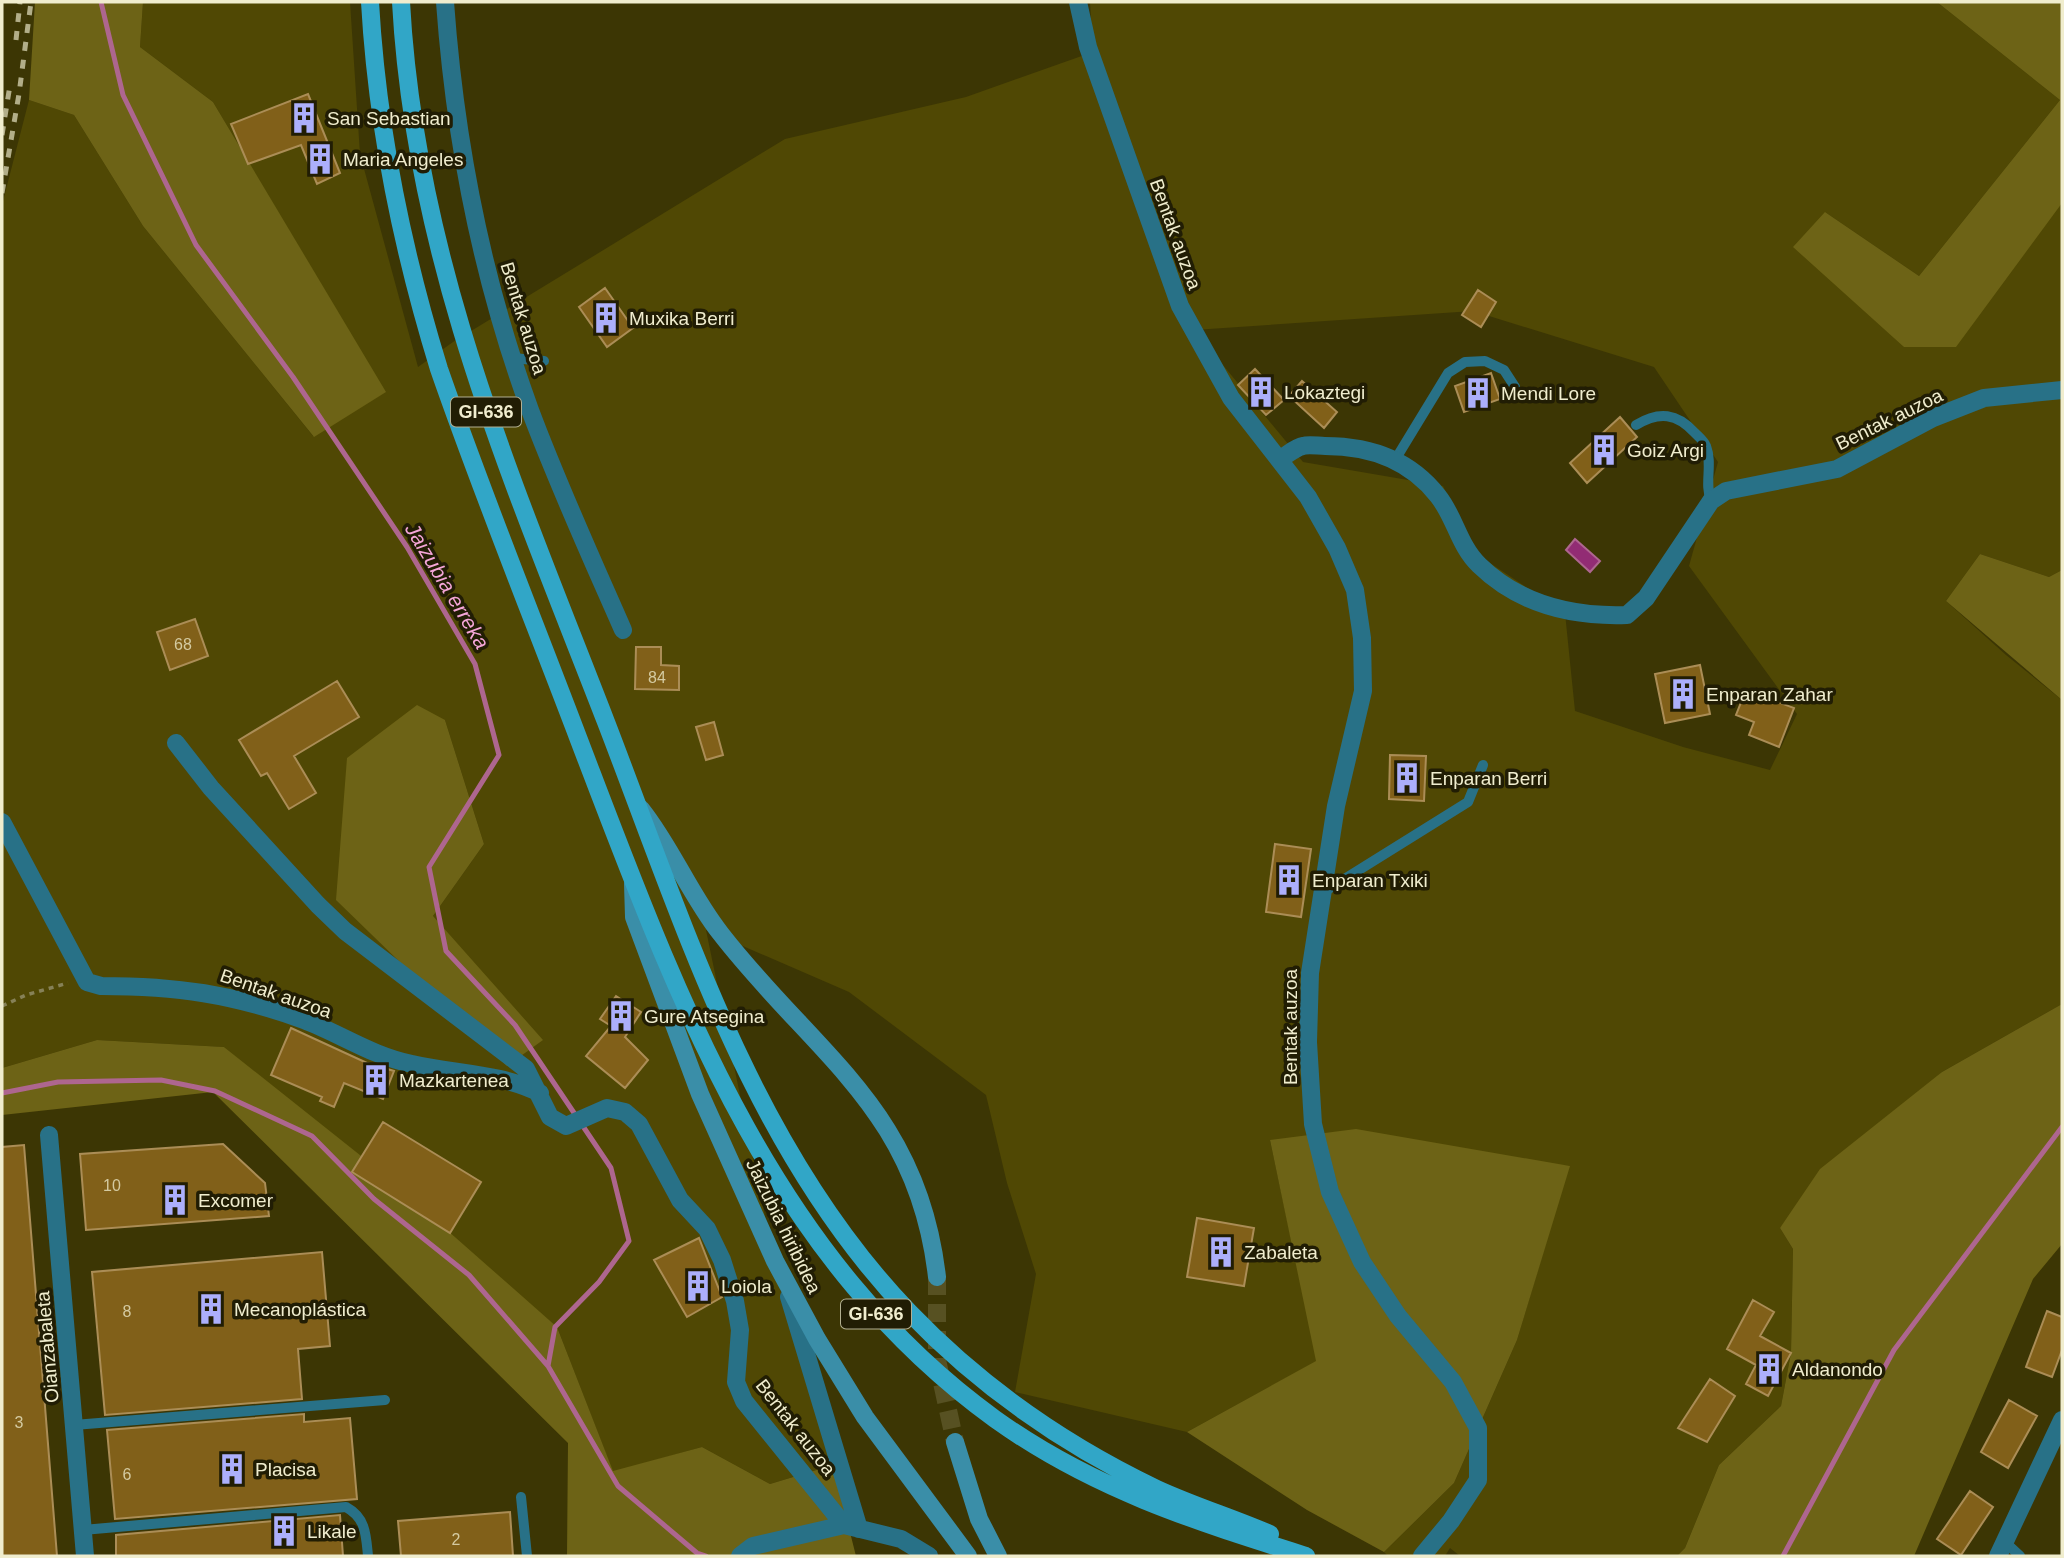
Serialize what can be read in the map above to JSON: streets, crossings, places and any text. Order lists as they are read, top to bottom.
{
  "streets": {
    "main road": ["GI-636", "Jaizubia hiribidea"],
    "street": ["Bentak auzoa", "Oianzabaleta"]
  },
  "crossings": [
    ["GI-636", "Jaizubia hiribidea"]
  ],
  "water": ["Jaizubia erreka"],
  "places": {
    "building": [
      "San Sebastian",
      "Maria Angeles",
      "Muxika Berri",
      "Lokaztegi",
      "Mendi Lore",
      "Goiz Argi",
      "Enparan Zahar",
      "Enparan Berri",
      "Enparan Txiki",
      "Gure Atsegina",
      "Mazkartenea",
      "Excomer",
      "Zabaleta",
      "Loiola",
      "Mecanoplástica",
      "Aldanondo",
      "Placisa",
      "Likale"
    ]
  },
  "house_numbers": [
    "68",
    "84",
    "10",
    "8",
    "3",
    "6",
    "2"
  ]
}
